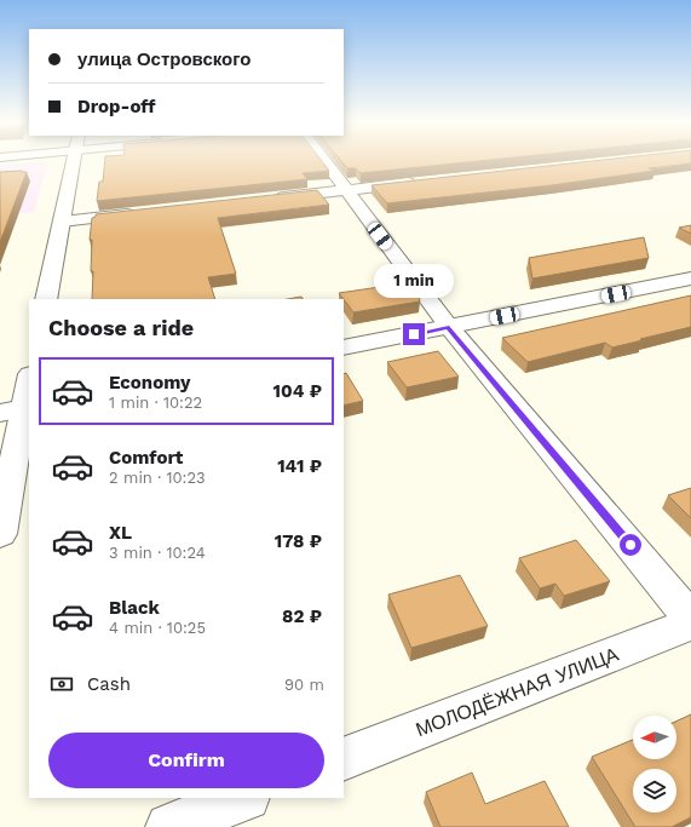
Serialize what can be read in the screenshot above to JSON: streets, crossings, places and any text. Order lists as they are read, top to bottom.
{
  "streets": {
    "street": ["МОЛОДЁЖНАЯ УЛИЦА"]
  },
  "north": "left",
  "page": {
    "banner": ["улица Островского", "Drop-off"],
    "bubble": "1 min",
    "heading": "Choose a ride",
    "list": [
      {
        "name": "Economy",
        "note": "1 min · 10:22",
        "value": "104 ₽"
      },
      {
        "name": "Comfort",
        "note": "2 min · 10:23",
        "value": "141 ₽"
      },
      {
        "name": "XL",
        "note": "3 min · 10:24",
        "value": "178 ₽"
      },
      {
        "name": "Black",
        "note": "4 min · 10:25",
        "value": "82 ₽"
      }
    ],
    "pay": ["Cash", "90 m"],
    "buttons": "Confirm"
  }
}
